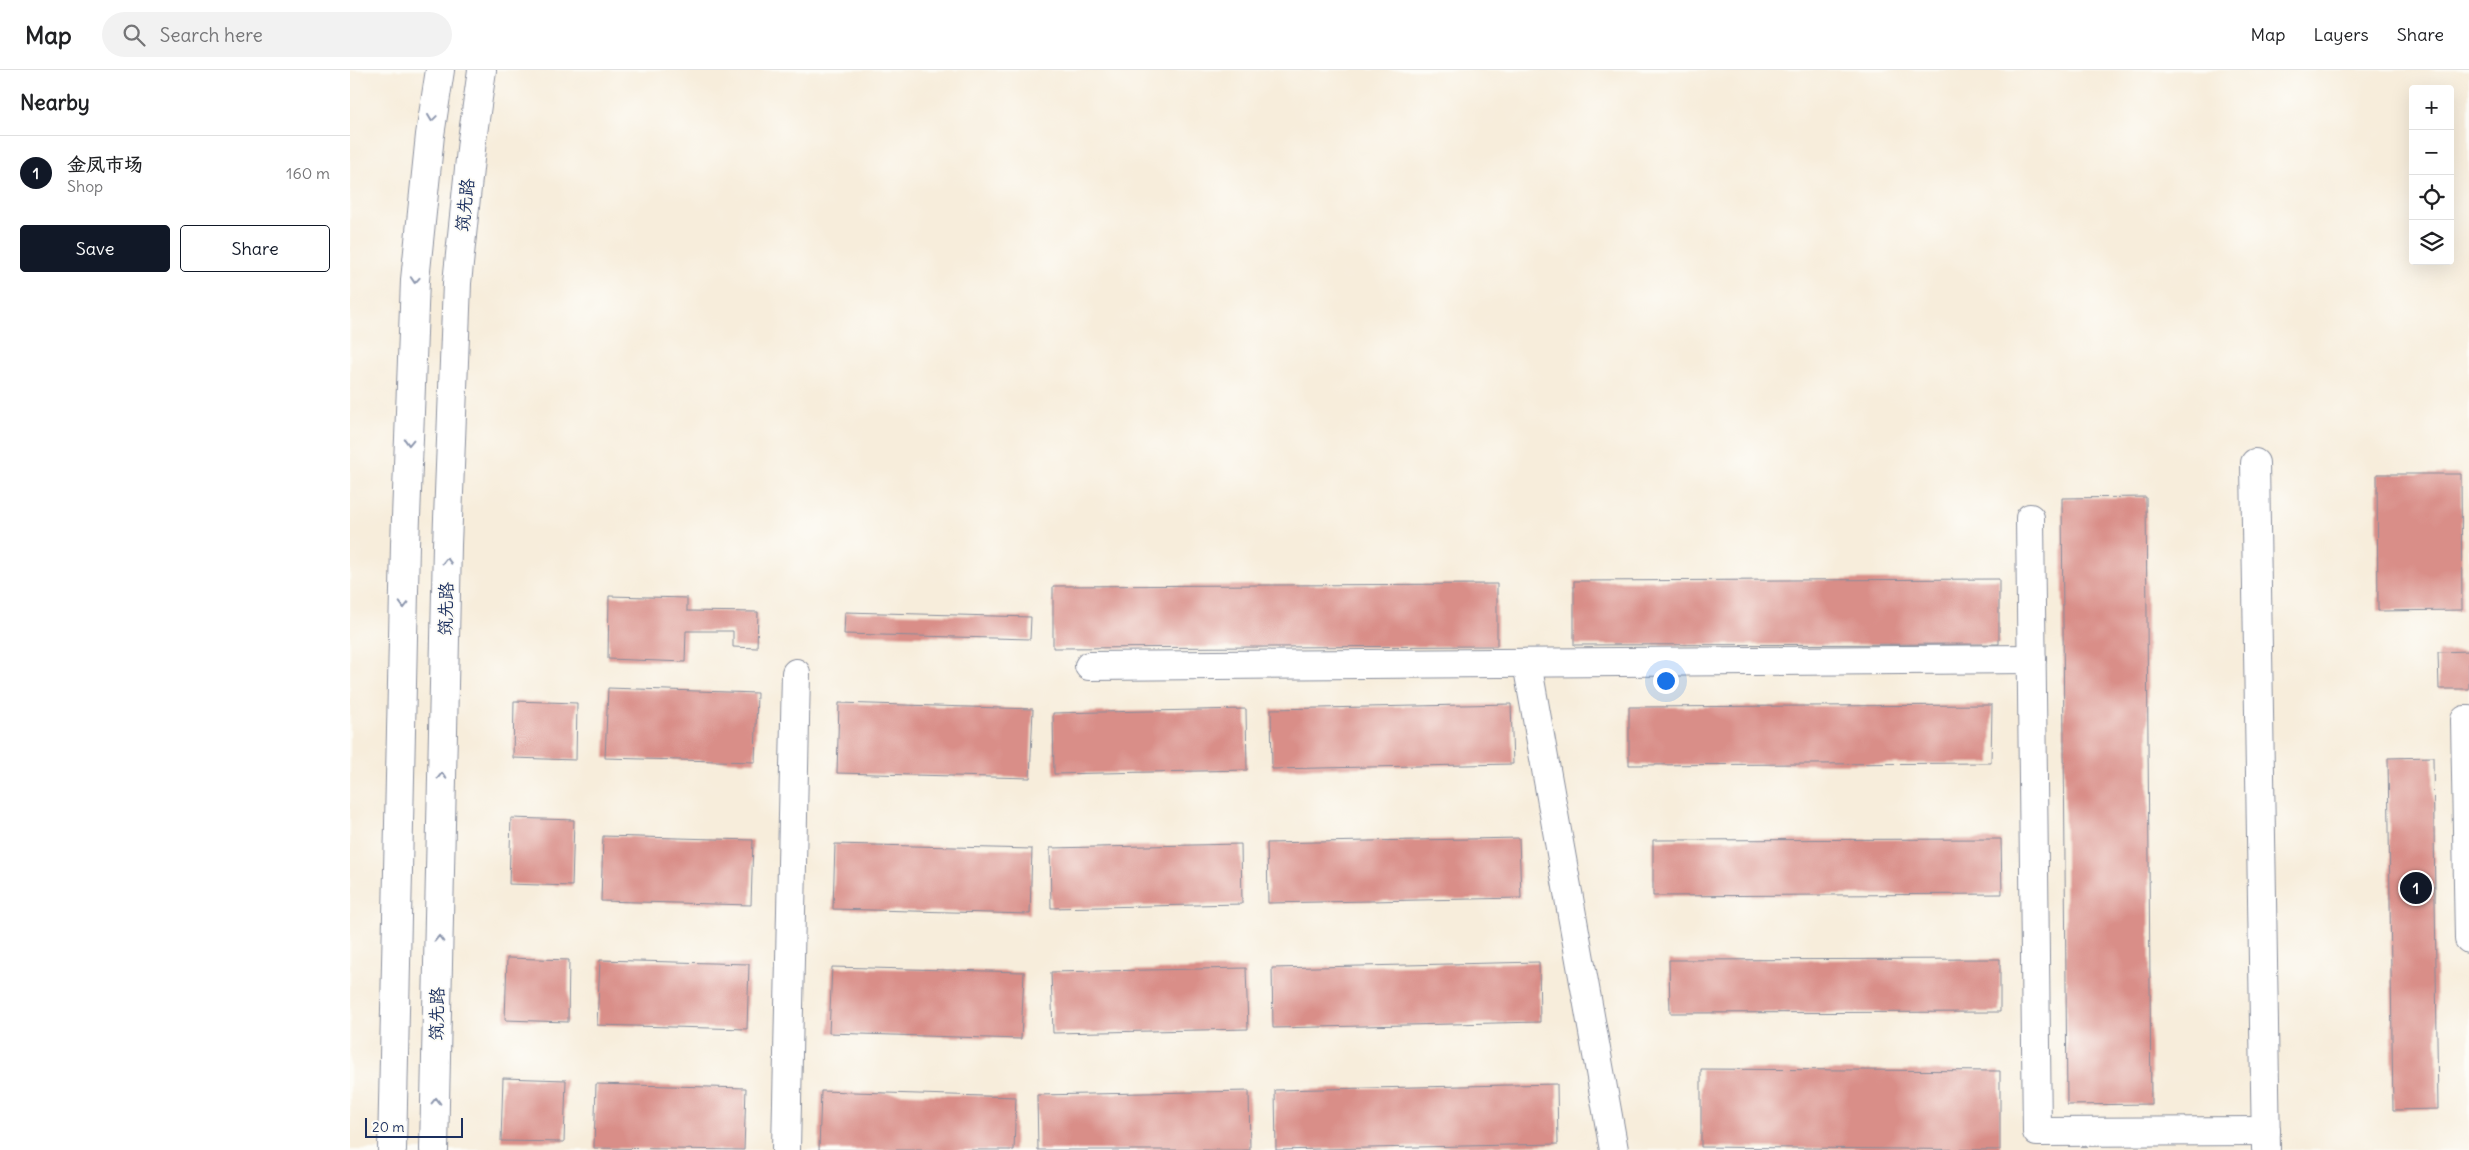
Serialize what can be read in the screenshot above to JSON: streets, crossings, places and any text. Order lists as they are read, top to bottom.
{
  "streets": {
    "street": ["筑先路"]
  },
  "scale_bar": "20 m",
  "page": {
    "header": "Map",
    "search": "Search here",
    "nav": ["Map", "Layers", "Share"],
    "heading": "Nearby",
    "map_buttons": ["+", "−"],
    "list": [
      {
        "mark": "1",
        "name": "金凤市场",
        "note": "Shop",
        "value": "160 m"
      }
    ],
    "buttons": ["Save", "Share"],
    "pins": "1",
    "scale": "20 m"
  }
}
